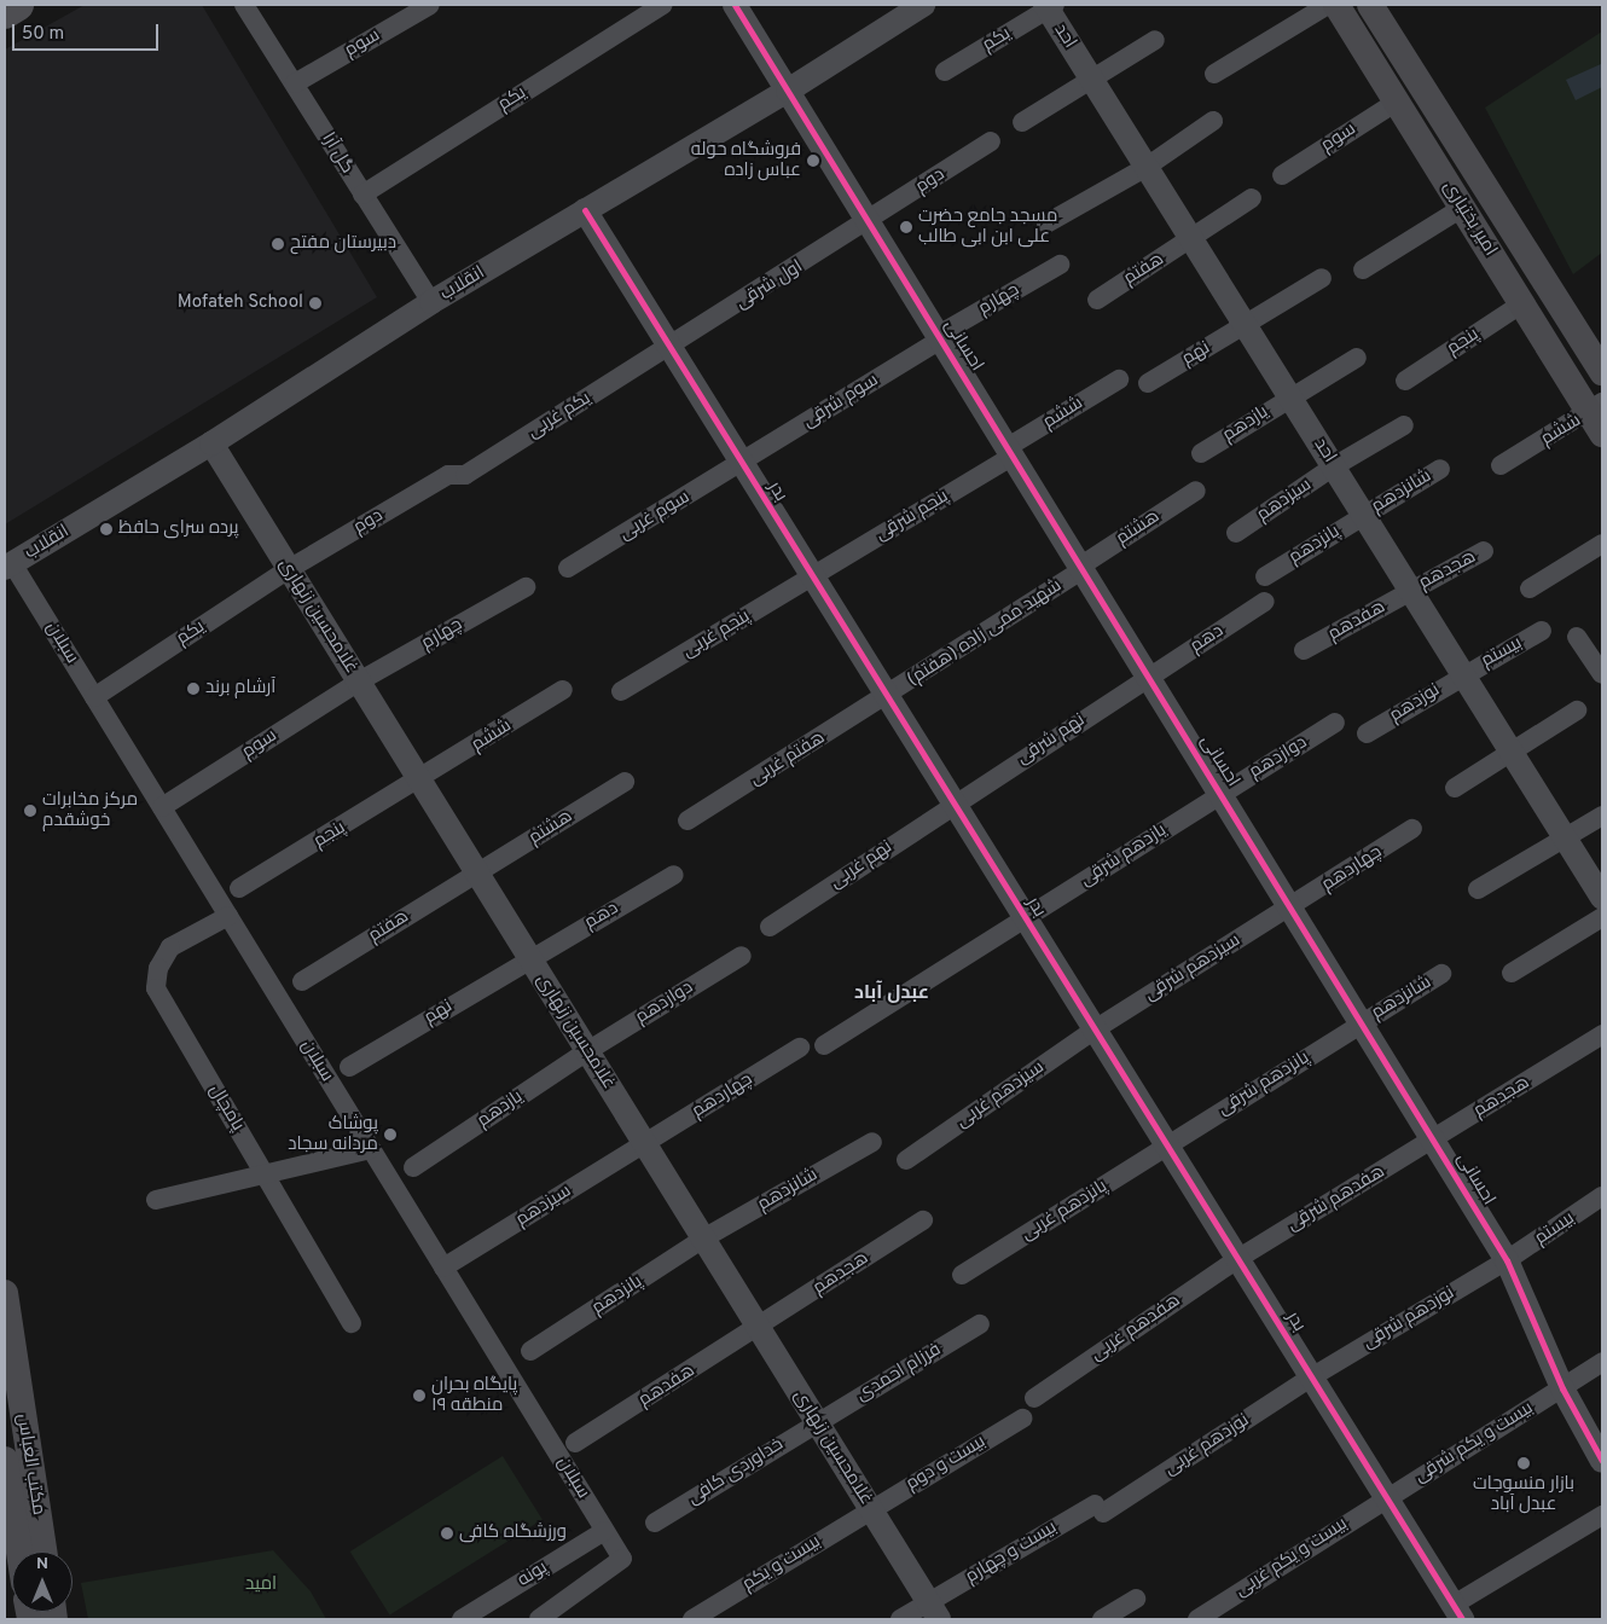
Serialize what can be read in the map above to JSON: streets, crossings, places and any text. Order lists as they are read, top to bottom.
{
  "streets": {
    "main road": ["امیر بختیاری", "مکتب العباس"],
    "street": [
      "احد",
      "یکم",
      "سوم",
      "گل آرا",
      "دوم",
      "هفتم",
      "انقلاب",
      "اول شرقی",
      "چهارم",
      "پنجم",
      "احسانی",
      "نهم",
      "سوم شرقی",
      "ششم",
      "یکم غربی",
      "یازدهم",
      "بدر",
      "شانزدهم",
      "سیزدهم",
      "سوم غربی",
      "پنجم شرقی",
      "هشتم",
      "پانزدهم",
      "هجدهم",
      "غلامحسین زنهاری",
      "هفدهم",
      "شهید ممی زاده (هفتم)",
      "پنجم غربی",
      "دهم",
      "سبلان",
      "بیستم",
      "نوزدهم",
      "نهم شرقی",
      "دوازدهم",
      "هفتم غربی",
      "یازدهم شرقی",
      "نهم غربی",
      "چهاردهم",
      "سیزدهم شرقی",
      "پانزدهم شرقی",
      "سیزدهم غربی",
      "پامچال",
      "هفدهم شرقی",
      "پانزدهم غربی",
      "نوزدهم شرقی",
      "هفدهم غربی",
      "فرزام احمدی",
      "بیست و یکم شرقی",
      "نوزدهم غربی",
      "بیست و دوم",
      "خداوردی کافی",
      "بیست و چهارم",
      "بیست و یکم غربی",
      "بیست و یکم",
      "پونه"
    ]
  },
  "crossings": [
    ["احد", "یکم"],
    ["احد", "هفتم"],
    ["احد", "نهم"],
    ["احد", "یازدهم"],
    ["احد", "شانزدهم"],
    ["احد", "سیزدهم"],
    ["احد", "پانزدهم"],
    ["احد", "هجدهم"],
    ["احد", "هفدهم"],
    ["احد", "بیستم"],
    ["احد", "نوزدهم"],
    ["یکم", "گل آرا"],
    ["یکم", "دوم"],
    ["یکم", "غلامحسین زنهاری"],
    ["یکم", "سبلان"],
    ["سوم", "گل آرا"],
    ["سوم", "امیر بختیاری"],
    ["سوم", "چهارم"],
    ["سوم", "غلامحسین زنهاری"],
    ["سوم", "سبلان"],
    ["گل آرا", "انقلاب"],
    ["دوم", "اول شرقی"],
    ["دوم", "احسانی"],
    ["دوم", "یکم غربی"],
    ["دوم", "غلامحسین زنهاری"],
    ["امیر بختیاری", "پنجم"],
    ["امیر بختیاری", "ششم"],
    ["هفتم", "هشتم"],
    ["هفتم", "غلامحسین زنهاری"],
    ["انقلاب", "احسانی"],
    ["انقلاب", "بدر"],
    ["انقلاب", "غلامحسین زنهاری"],
    ["انقلاب", "سبلان"],
    ["اول شرقی", "احسانی"],
    ["اول شرقی", "یکم غربی"],
    ["اول شرقی", "بدر"],
    ["چهارم", "احسانی"],
    ["چهارم", "سوم شرقی"],
    ["چهارم", "غلامحسین زنهاری"],
    ["پنجم", "ششم"],
    ["پنجم", "غلامحسین زنهاری"],
    ["احسانی", "سوم شرقی"],
    ["احسانی", "ششم"],
    ["احسانی", "شانزدهم"],
    ["احسانی", "پنجم شرقی"],
    ["احسانی", "هشتم"],
    ["احسانی", "هجدهم"],
    ["احسانی", "شهید ممی زاده (هفتم)"],
    ["احسانی", "دهم"],
    ["احسانی", "بیستم"],
    ["احسانی", "نهم شرقی"],
    ["احسانی", "دوازدهم"],
    ["احسانی", "یازدهم شرقی"],
    ["احسانی", "چهاردهم"],
    ["احسانی", "سیزدهم شرقی"],
    ["احسانی", "پانزدهم شرقی"],
    ["احسانی", "هفدهم شرقی"],
    ["احسانی", "نوزدهم شرقی"],
    ["احسانی", "بیست و یکم شرقی"],
    ["نهم", "غلامحسین زنهاری"],
    ["نهم", "دهم"],
    ["سوم شرقی", "بدر"],
    ["سوم شرقی", "سوم غربی"],
    ["ششم", "پنجم شرقی"],
    ["ششم", "غلامحسین زنهاری"],
    ["یکم غربی", "بدر"],
    ["یازدهم", "غلامحسین زنهاری"],
    ["یازدهم", "دوازدهم"],
    ["بدر", "سوم غربی"],
    ["بدر", "پنجم شرقی"],
    ["بدر", "شهید ممی زاده (هفتم)"],
    ["بدر", "پنجم غربی"],
    ["بدر", "نهم شرقی"],
    ["بدر", "هفتم غربی"],
    ["بدر", "یازدهم شرقی"],
    ["بدر", "نهم غربی"],
    ["بدر", "سیزدهم شرقی"],
    ["بدر", "پانزدهم شرقی"],
    ["بدر", "سیزدهم غربی"],
    ["بدر", "هفدهم شرقی"],
    ["بدر", "پانزدهم غربی"],
    ["بدر", "نوزدهم شرقی"],
    ["بدر", "هفدهم غربی"],
    ["بدر", "بیست و یکم شرقی"],
    ["بدر", "نوزدهم غربی"],
    ["بدر", "بیست و یکم غربی"],
    ["شانزدهم", "پانزدهم"],
    ["شانزدهم", "غلامحسین زنهاری"],
    ["شانزدهم", "پانزدهم شرقی"],
    ["سیزدهم", "غلامحسین زنهاری"],
    ["سیزدهم", "سبلان"],
    ["سیزدهم", "چهاردهم"],
    ["پنجم شرقی", "پنجم غربی"],
    ["هشتم", "غلامحسین زنهاری"],
    ["هشتم", "شهید ممی زاده (هفتم)"],
    ["پانزدهم", "غلامحسین زنهاری"],
    ["هجدهم", "غلامحسین زنهاری"],
    ["هجدهم", "هفدهم"],
    ["هجدهم", "هفدهم شرقی"],
    ["غلامحسین زنهاری", "هفدهم"],
    ["غلامحسین زنهاری", "دهم"],
    ["غلامحسین زنهاری", "دوازدهم"],
    ["غلامحسین زنهاری", "چهاردهم"],
    ["غلامحسین زنهاری", "فرزام احمدی"],
    ["غلامحسین زنهاری", "بیست و دوم"],
    ["غلامحسین زنهاری", "خداوردی کافی"],
    ["غلامحسین زنهاری", "بیست و چهارم"],
    ["غلامحسین زنهاری", "بیست و یکم"],
    ["شهید ممی زاده (هفتم)", "هفتم غربی"],
    ["دهم", "نهم شرقی"],
    ["سبلان", "پامچال"],
    ["سبلان", "پونه"],
    ["بیستم", "نوزدهم"],
    ["بیستم", "نوزدهم شرقی"],
    ["نهم شرقی", "نهم غربی"],
    ["دوازدهم", "یازدهم شرقی"],
    ["چهاردهم", "سیزدهم شرقی"],
    ["سیزدهم شرقی", "سیزدهم غربی"],
    ["پانزدهم شرقی", "پانزدهم غربی"],
    ["هفدهم شرقی", "هفدهم غربی"],
    ["نوزدهم شرقی", "نوزدهم غربی"],
    ["فرزام احمدی", "خداوردی کافی"],
    ["بیست و یکم شرقی", "بیست و یکم غربی"],
    ["نوزدهم غربی", "بیست و چهارم"],
    ["بیست و دوم", "بیست و یکم"]
  ],
  "districts": ["عبدل آباد"],
  "parks": ["امید"],
  "places": [
    "فروشگاه حوله عباس زاده",
    "مسجد جامع حضرت علی ابن ابی طالب",
    "دبیرستان مفتح",
    "Mofateh School",
    "پرده سرای حافظ",
    "آرشام برند",
    "مرکز مخابرات خوشقدم",
    "پوشاک مردانه سجاد",
    "پایگاه بحران منطقه ۱۹",
    "بازار منسوجات عبدل آباد",
    "ورزشگاه کافی"
  ],
  "scale_bar": "50 m",
  "north": "top"
}
